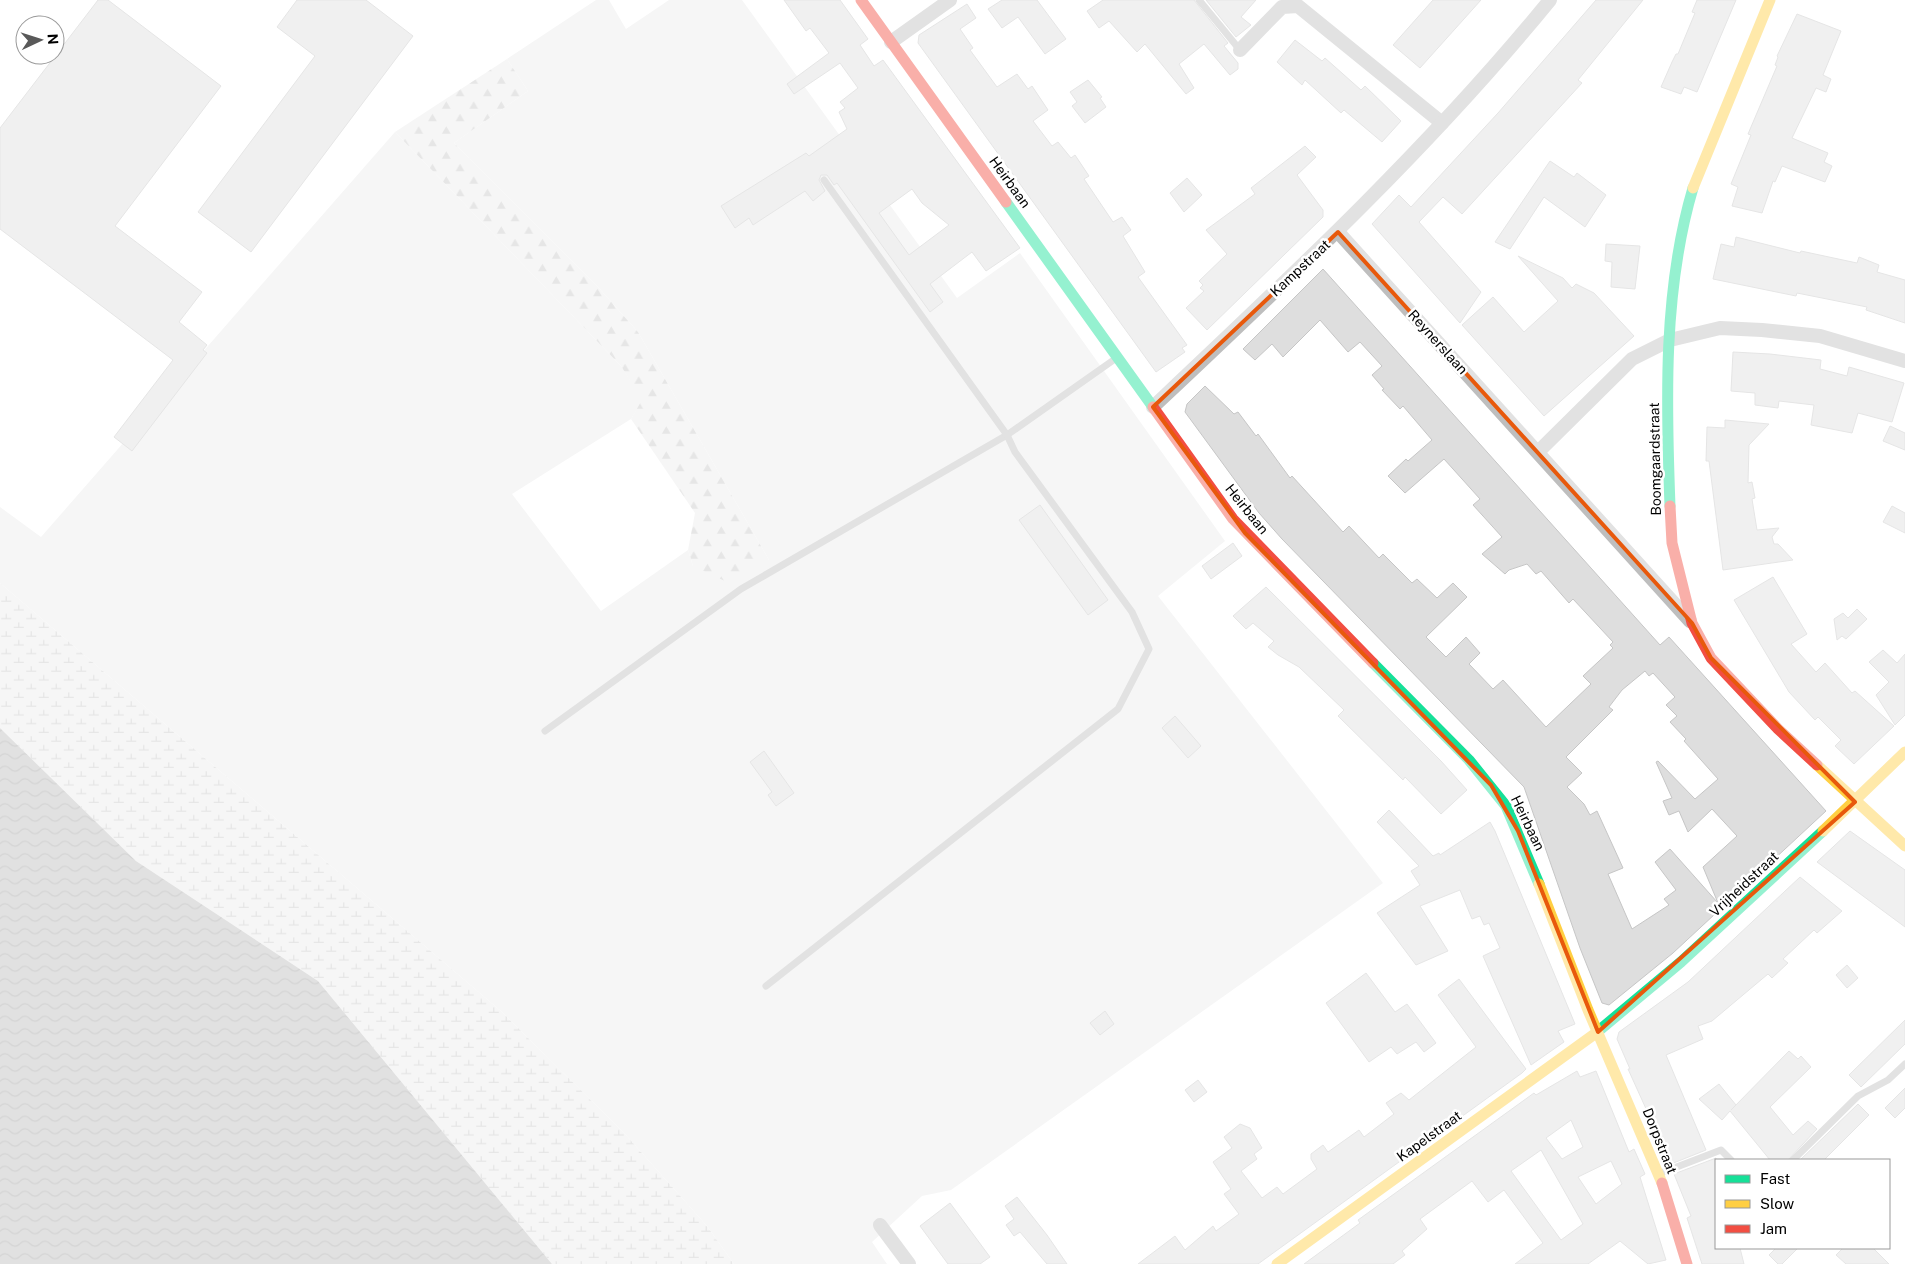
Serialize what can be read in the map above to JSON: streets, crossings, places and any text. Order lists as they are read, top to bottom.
{
  "streets": {
    "street": [
      "Heirbaan",
      "Kampstraat",
      "Reynerslaan",
      "Boomgaardstraat",
      "Vrijheidstraat",
      "Kapelstraat",
      "Dorpstraat"
    ]
  },
  "crossings": [
    ["Heirbaan", "Kampstraat"],
    ["Heirbaan", "Vrijheidstraat"],
    ["Heirbaan", "Kapelstraat"],
    ["Heirbaan", "Dorpstraat"],
    ["Kampstraat", "Reynerslaan"],
    ["Reynerslaan", "Boomgaardstraat"],
    ["Boomgaardstraat", "Vrijheidstraat"],
    ["Vrijheidstraat", "Kapelstraat"],
    ["Vrijheidstraat", "Dorpstraat"],
    ["Kapelstraat", "Dorpstraat"]
  ],
  "legend": ["Fast", "Slow", "Jam"],
  "north": "right"
}
